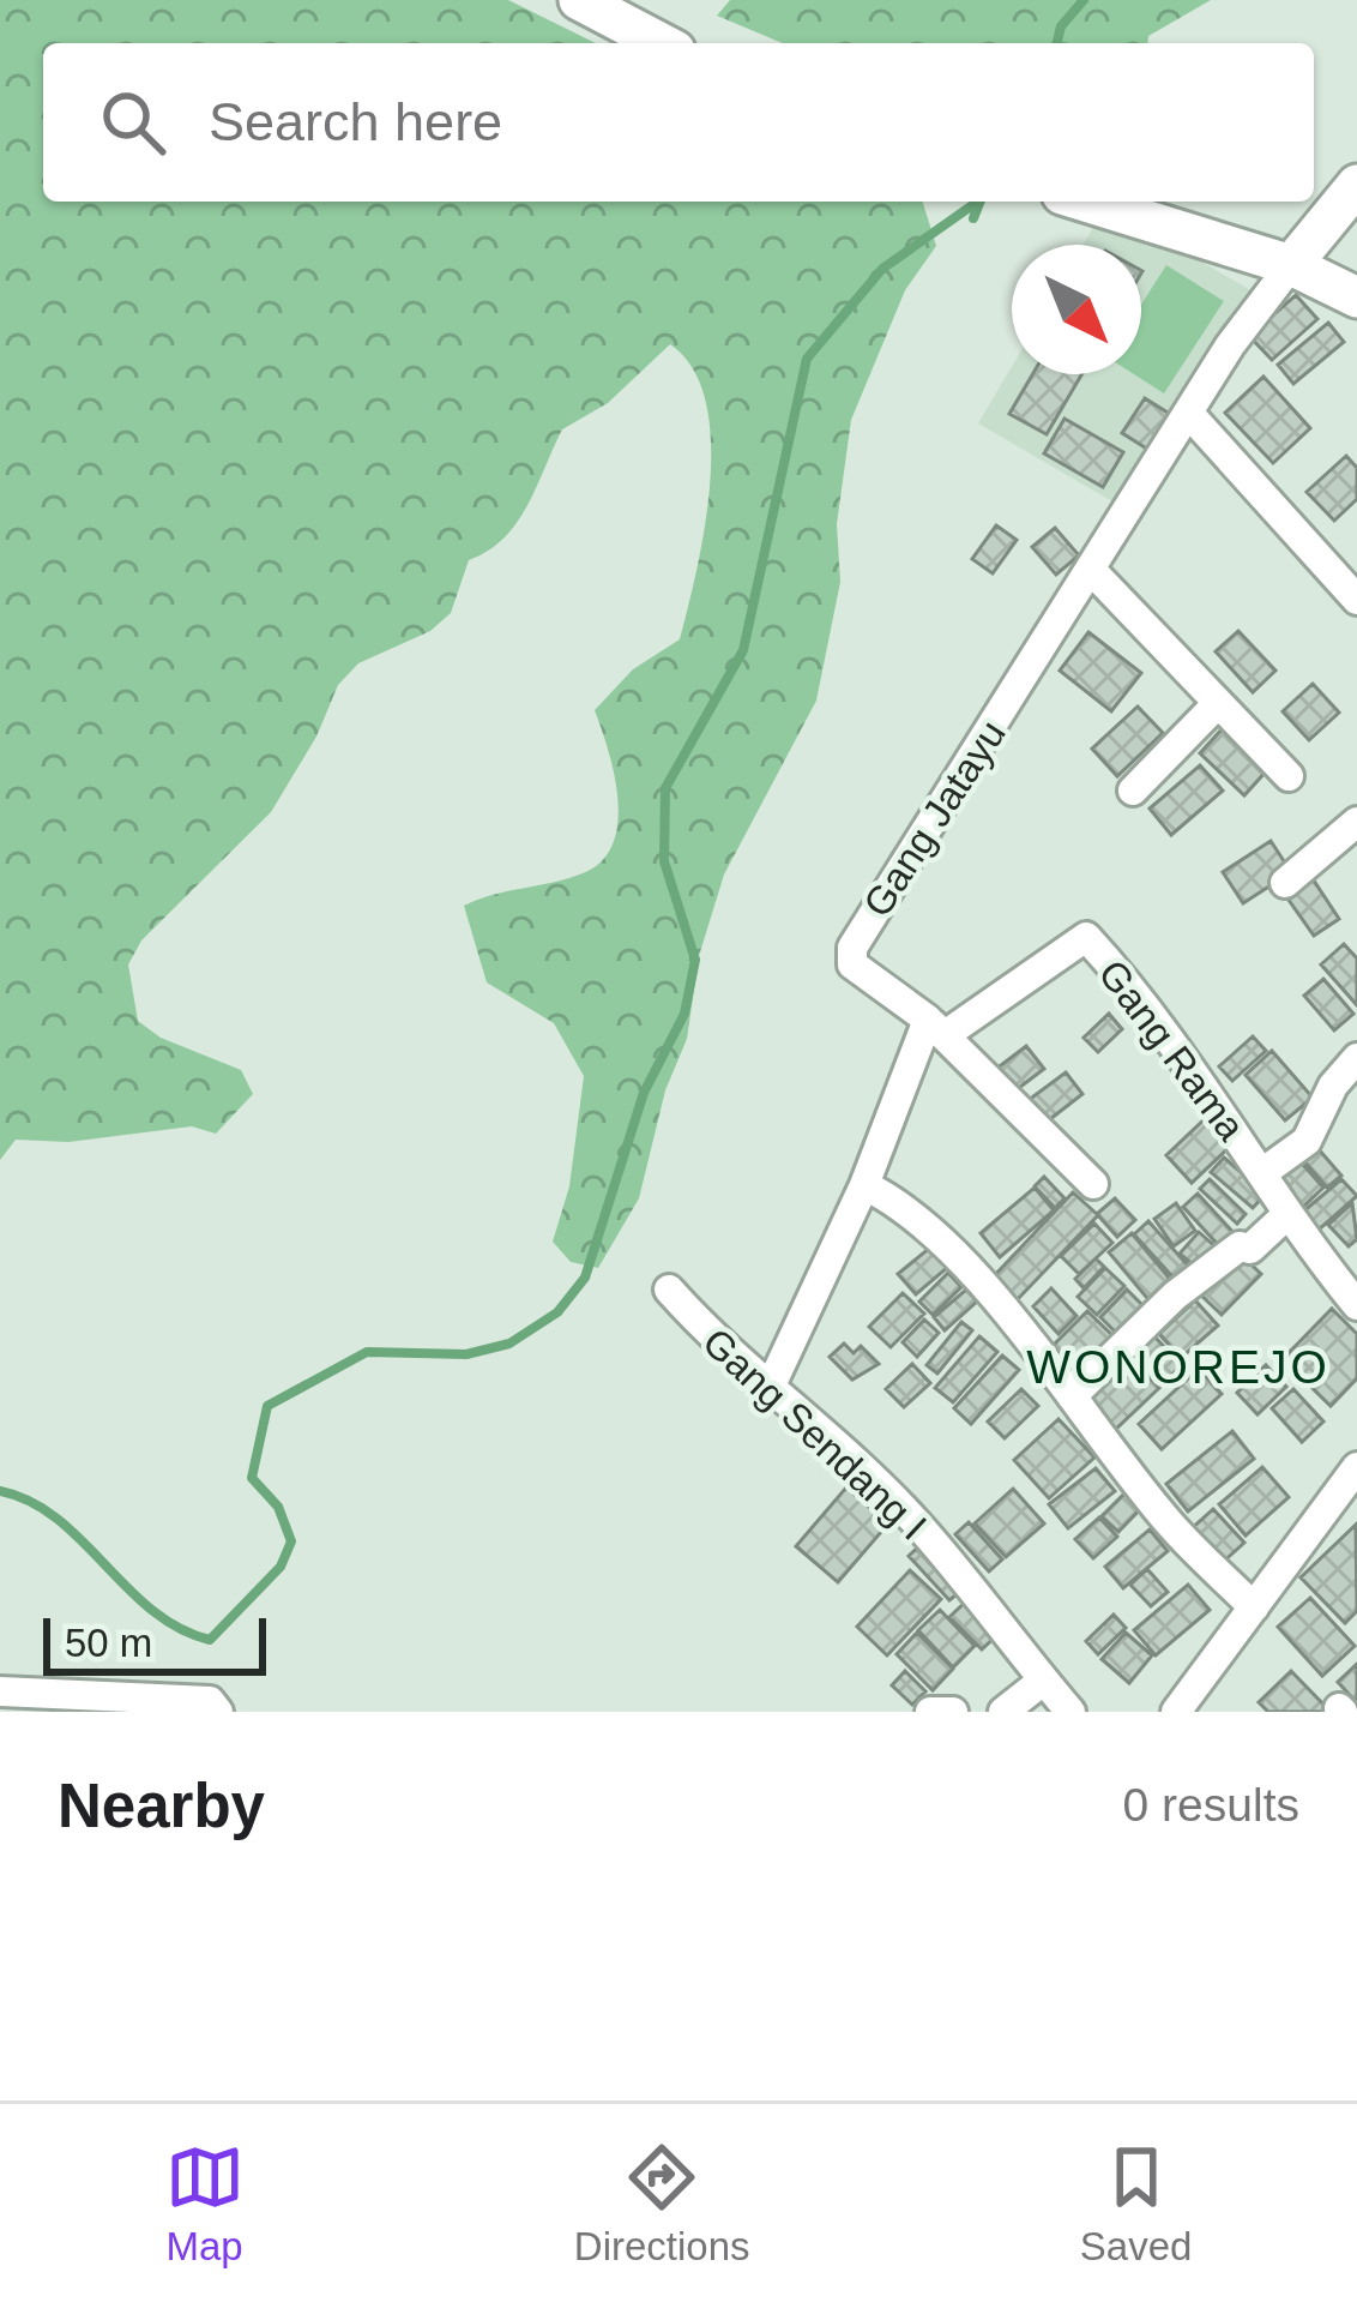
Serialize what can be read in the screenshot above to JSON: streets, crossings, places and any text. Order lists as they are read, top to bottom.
{
  "streets": {
    "street": ["Gang Jatayu", "Gang Rama", "Gang Sendang I"]
  },
  "crossings": [
    ["Gang Jatayu", "Gang Rama"]
  ],
  "districts": ["WONOREJO"],
  "scale_bar": "50 m",
  "north": "bottom right",
  "page": {
    "search": "Search here",
    "scale": "50 m",
    "heading": ["Nearby", "0 results"],
    "nav": ["Map", "Directions", "Saved"]
  }
}
